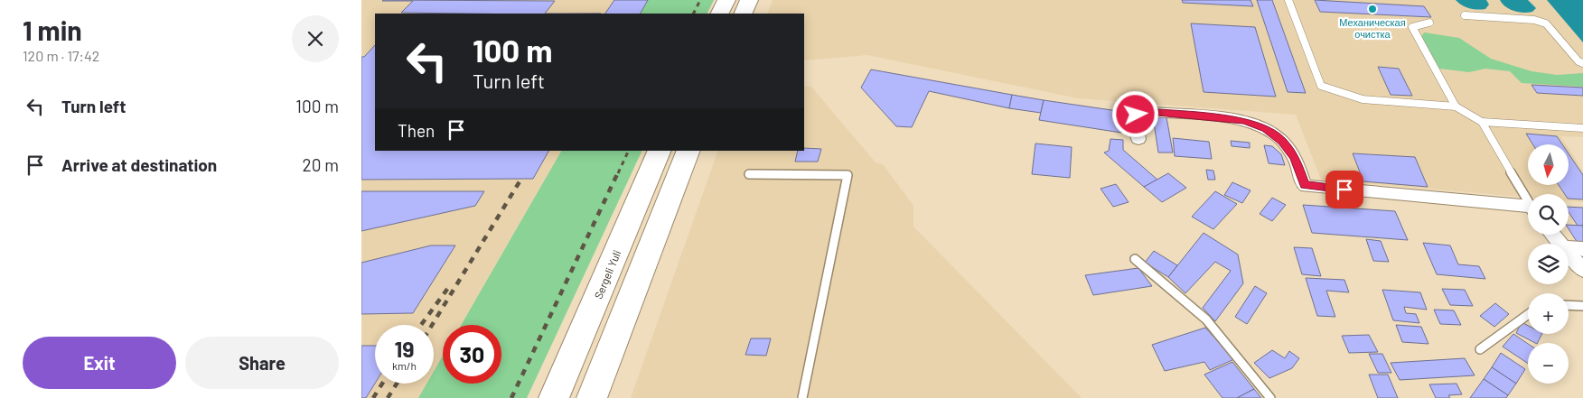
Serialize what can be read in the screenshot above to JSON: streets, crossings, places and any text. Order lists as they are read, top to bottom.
{
  "streets": {
    "main road": ["Sergeli Yuli"]
  },
  "places": ["Механическая очистка"],
  "north": "bottom",
  "page": {
    "heading": ["1 min", "120 m · 17:42"],
    "turn": ["100 m", "Turn left"],
    "list": [
      {
        "name": "Turn left",
        "value": "100 m"
      },
      {
        "name": "Arrive at destination",
        "value": "20 m"
      }
    ],
    "then": "Then",
    "map_buttons": ["+", "−"],
    "speed": "19 km/h",
    "limit": "30",
    "buttons": ["Exit", "Share"]
  }
}
